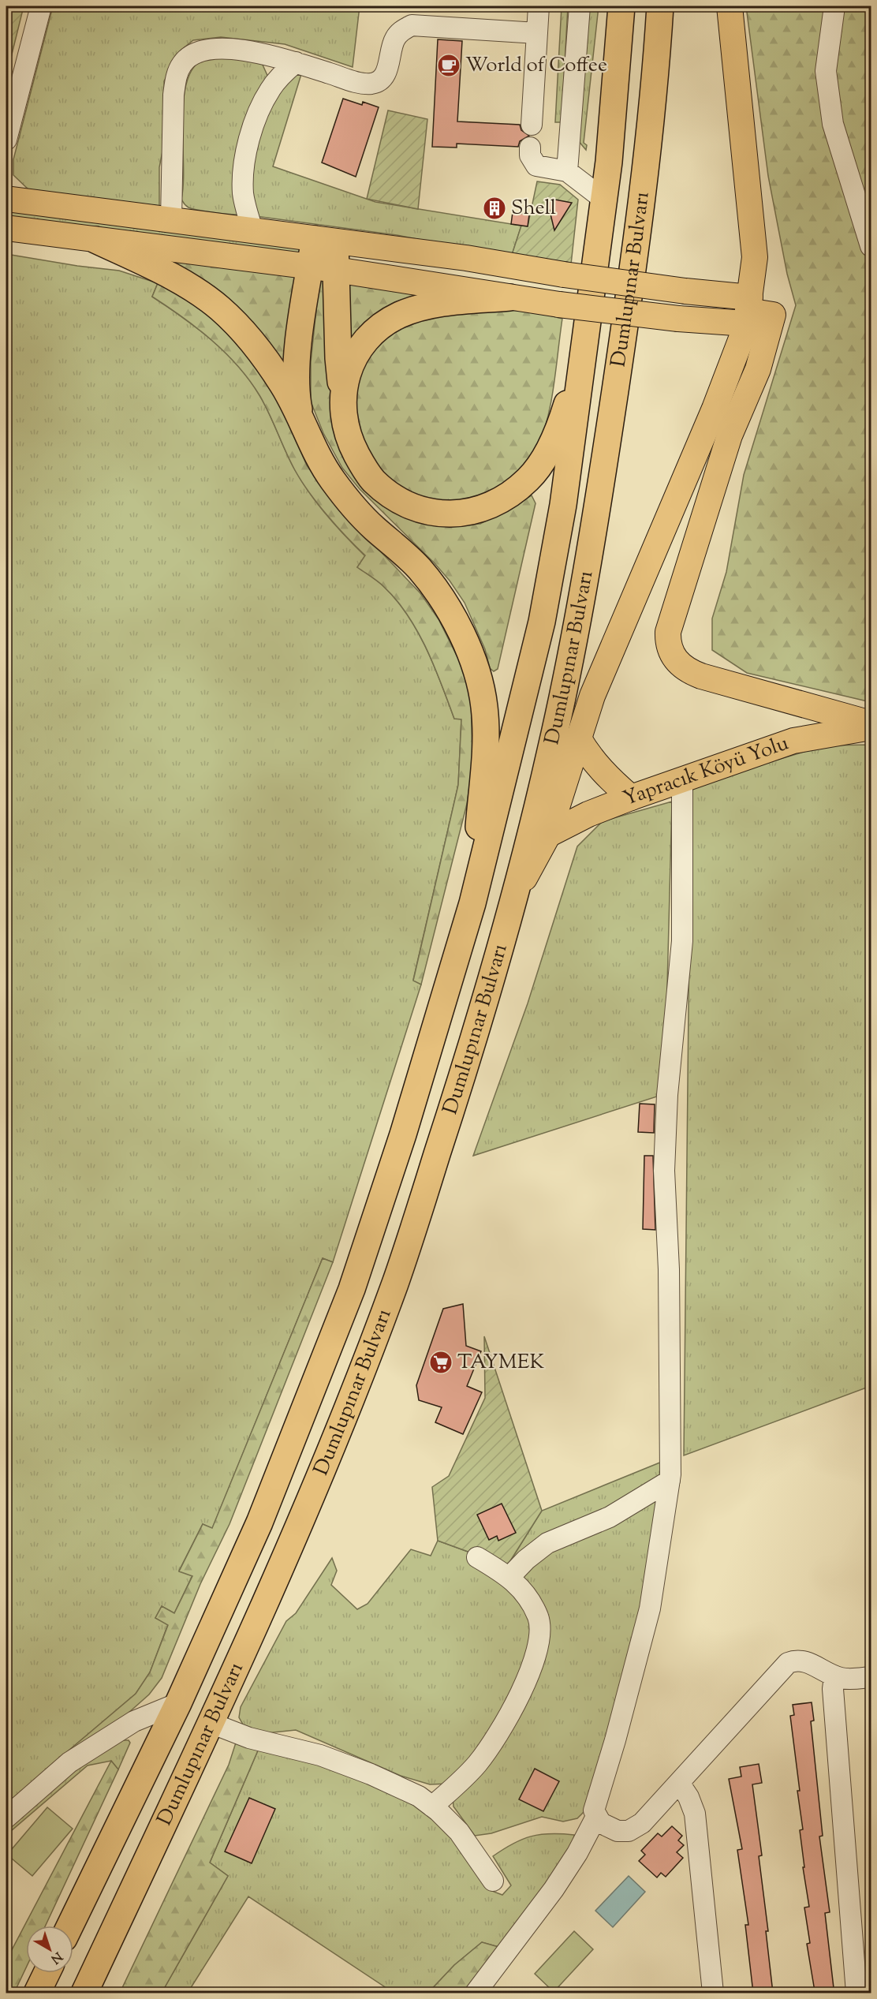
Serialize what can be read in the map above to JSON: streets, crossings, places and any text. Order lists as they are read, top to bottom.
{
  "streets": {
    "highway": ["Dumlupınar Bulvarı"],
    "main road": ["Yapracık Köyü Yolu"]
  },
  "places": {
    "cafe": ["World of Coffee"],
    "building": ["Shell"],
    "supermarket": ["TAYMEK"]
  },
  "north": "bottom right"
}
